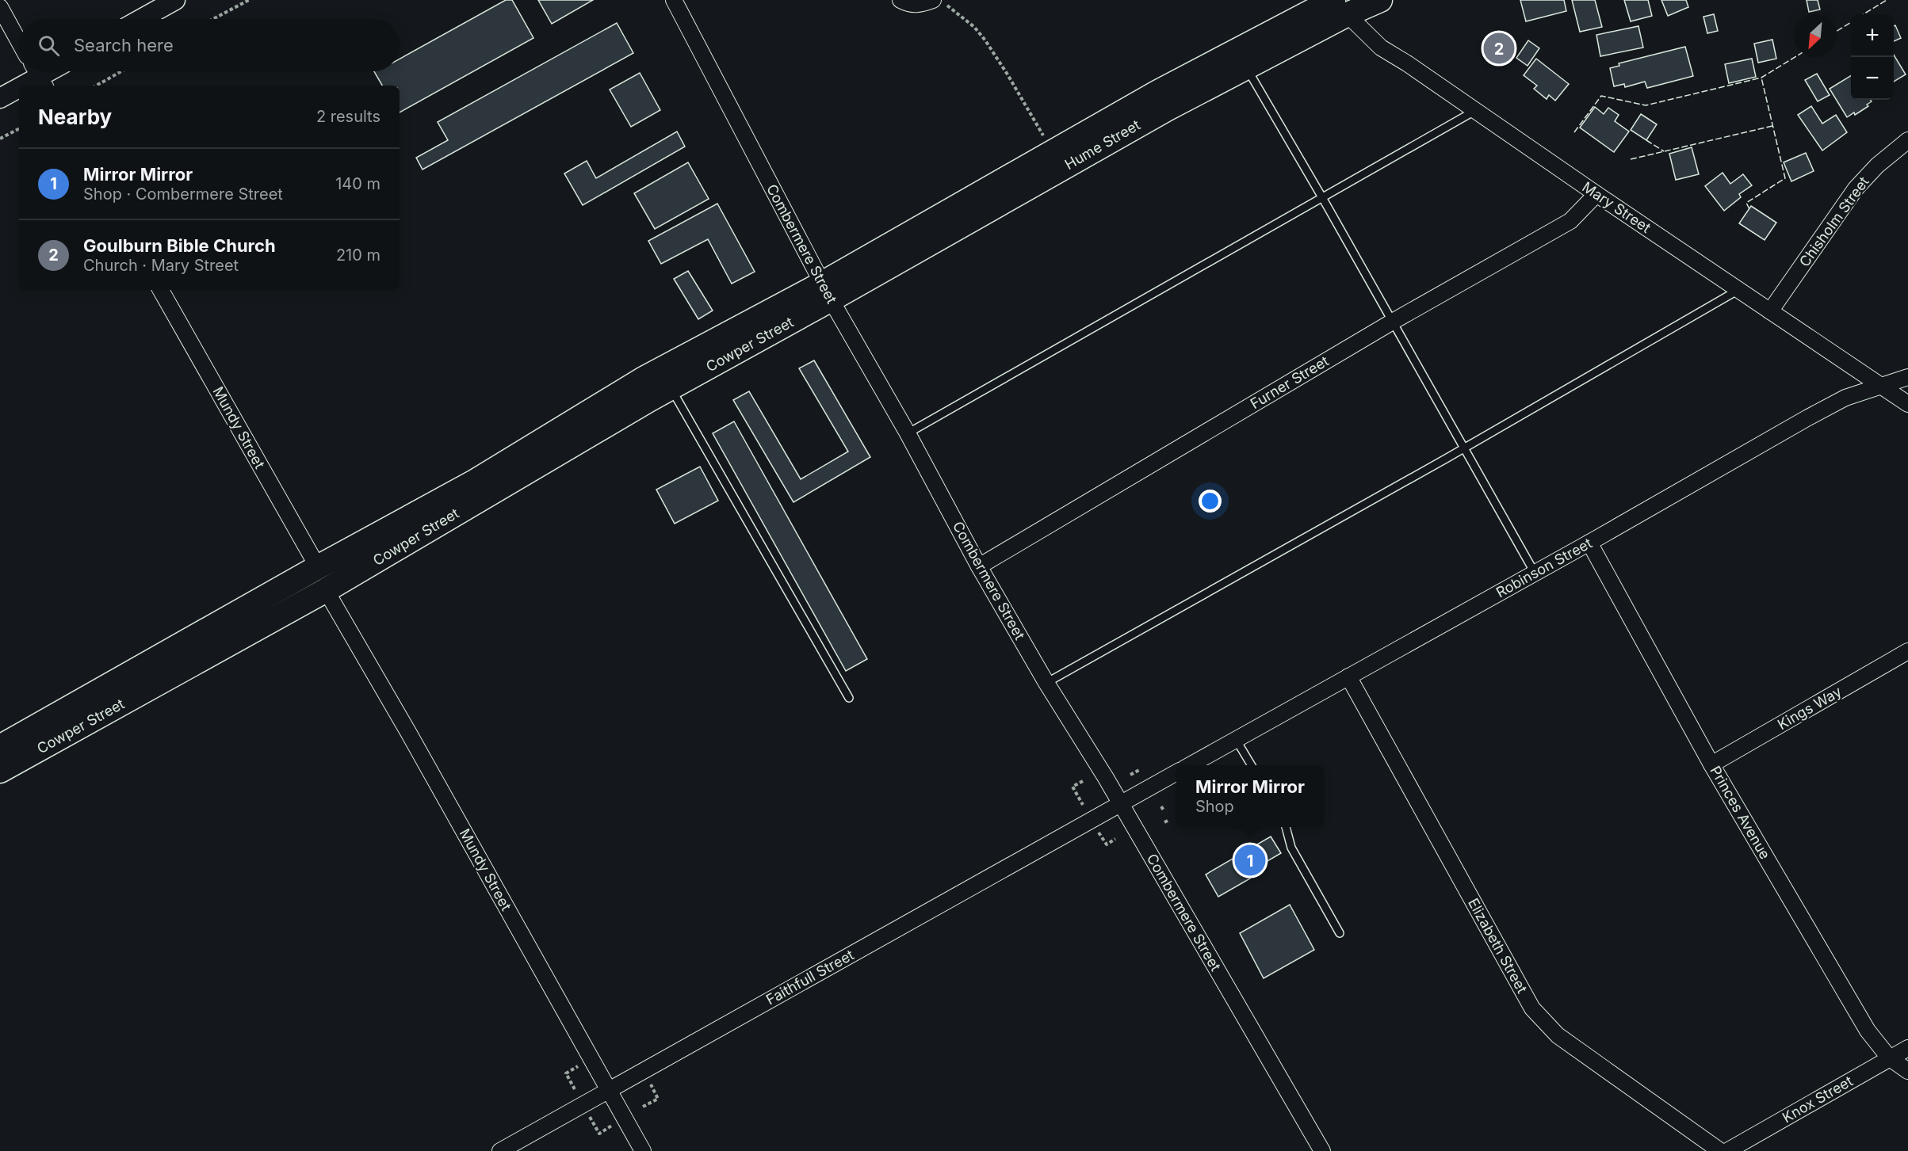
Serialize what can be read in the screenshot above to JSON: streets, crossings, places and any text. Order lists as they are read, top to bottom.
{
  "streets": {
    "main road": ["Hume Street", "Cowper Street"],
    "street": [
      "Mary Street",
      "Chisholm Street",
      "Combermere Street",
      "Furner Street",
      "Mundy Street",
      "Robinson Street",
      "Kings Way",
      "Princes Avenue",
      "Elizabeth Street",
      "Faithfull Street",
      "Knox Street"
    ]
  },
  "crossings": [
    ["Hume Street", "Mary Street"],
    ["Hume Street", "Combermere Street"],
    ["Hume Street", "Cowper Street"],
    ["Mary Street", "Chisholm Street"],
    ["Mary Street", "Furner Street"],
    ["Mary Street", "Robinson Street"],
    ["Combermere Street", "Cowper Street"],
    ["Combermere Street", "Furner Street"],
    ["Combermere Street", "Faithfull Street"],
    ["Cowper Street", "Mundy Street"],
    ["Mundy Street", "Faithfull Street"],
    ["Robinson Street", "Princes Avenue"],
    ["Robinson Street", "Elizabeth Street"],
    ["Kings Way", "Princes Avenue"],
    ["Princes Avenue", "Knox Street"]
  ],
  "north": "bottom left",
  "page": {
    "map_buttons": ["+", "−"],
    "search": "Search here",
    "pins": ["2", "1"],
    "heading": ["Nearby", "2 results"],
    "list": [
      {
        "mark": "1",
        "name": "Mirror Mirror",
        "note": "Shop · Combermere Street",
        "value": "140 m"
      },
      {
        "mark": "2",
        "name": "Goulburn Bible Church",
        "note": "Church · Mary Street",
        "value": "210 m"
      }
    ],
    "popup": ["Mirror Mirror", "Shop"]
  }
}
